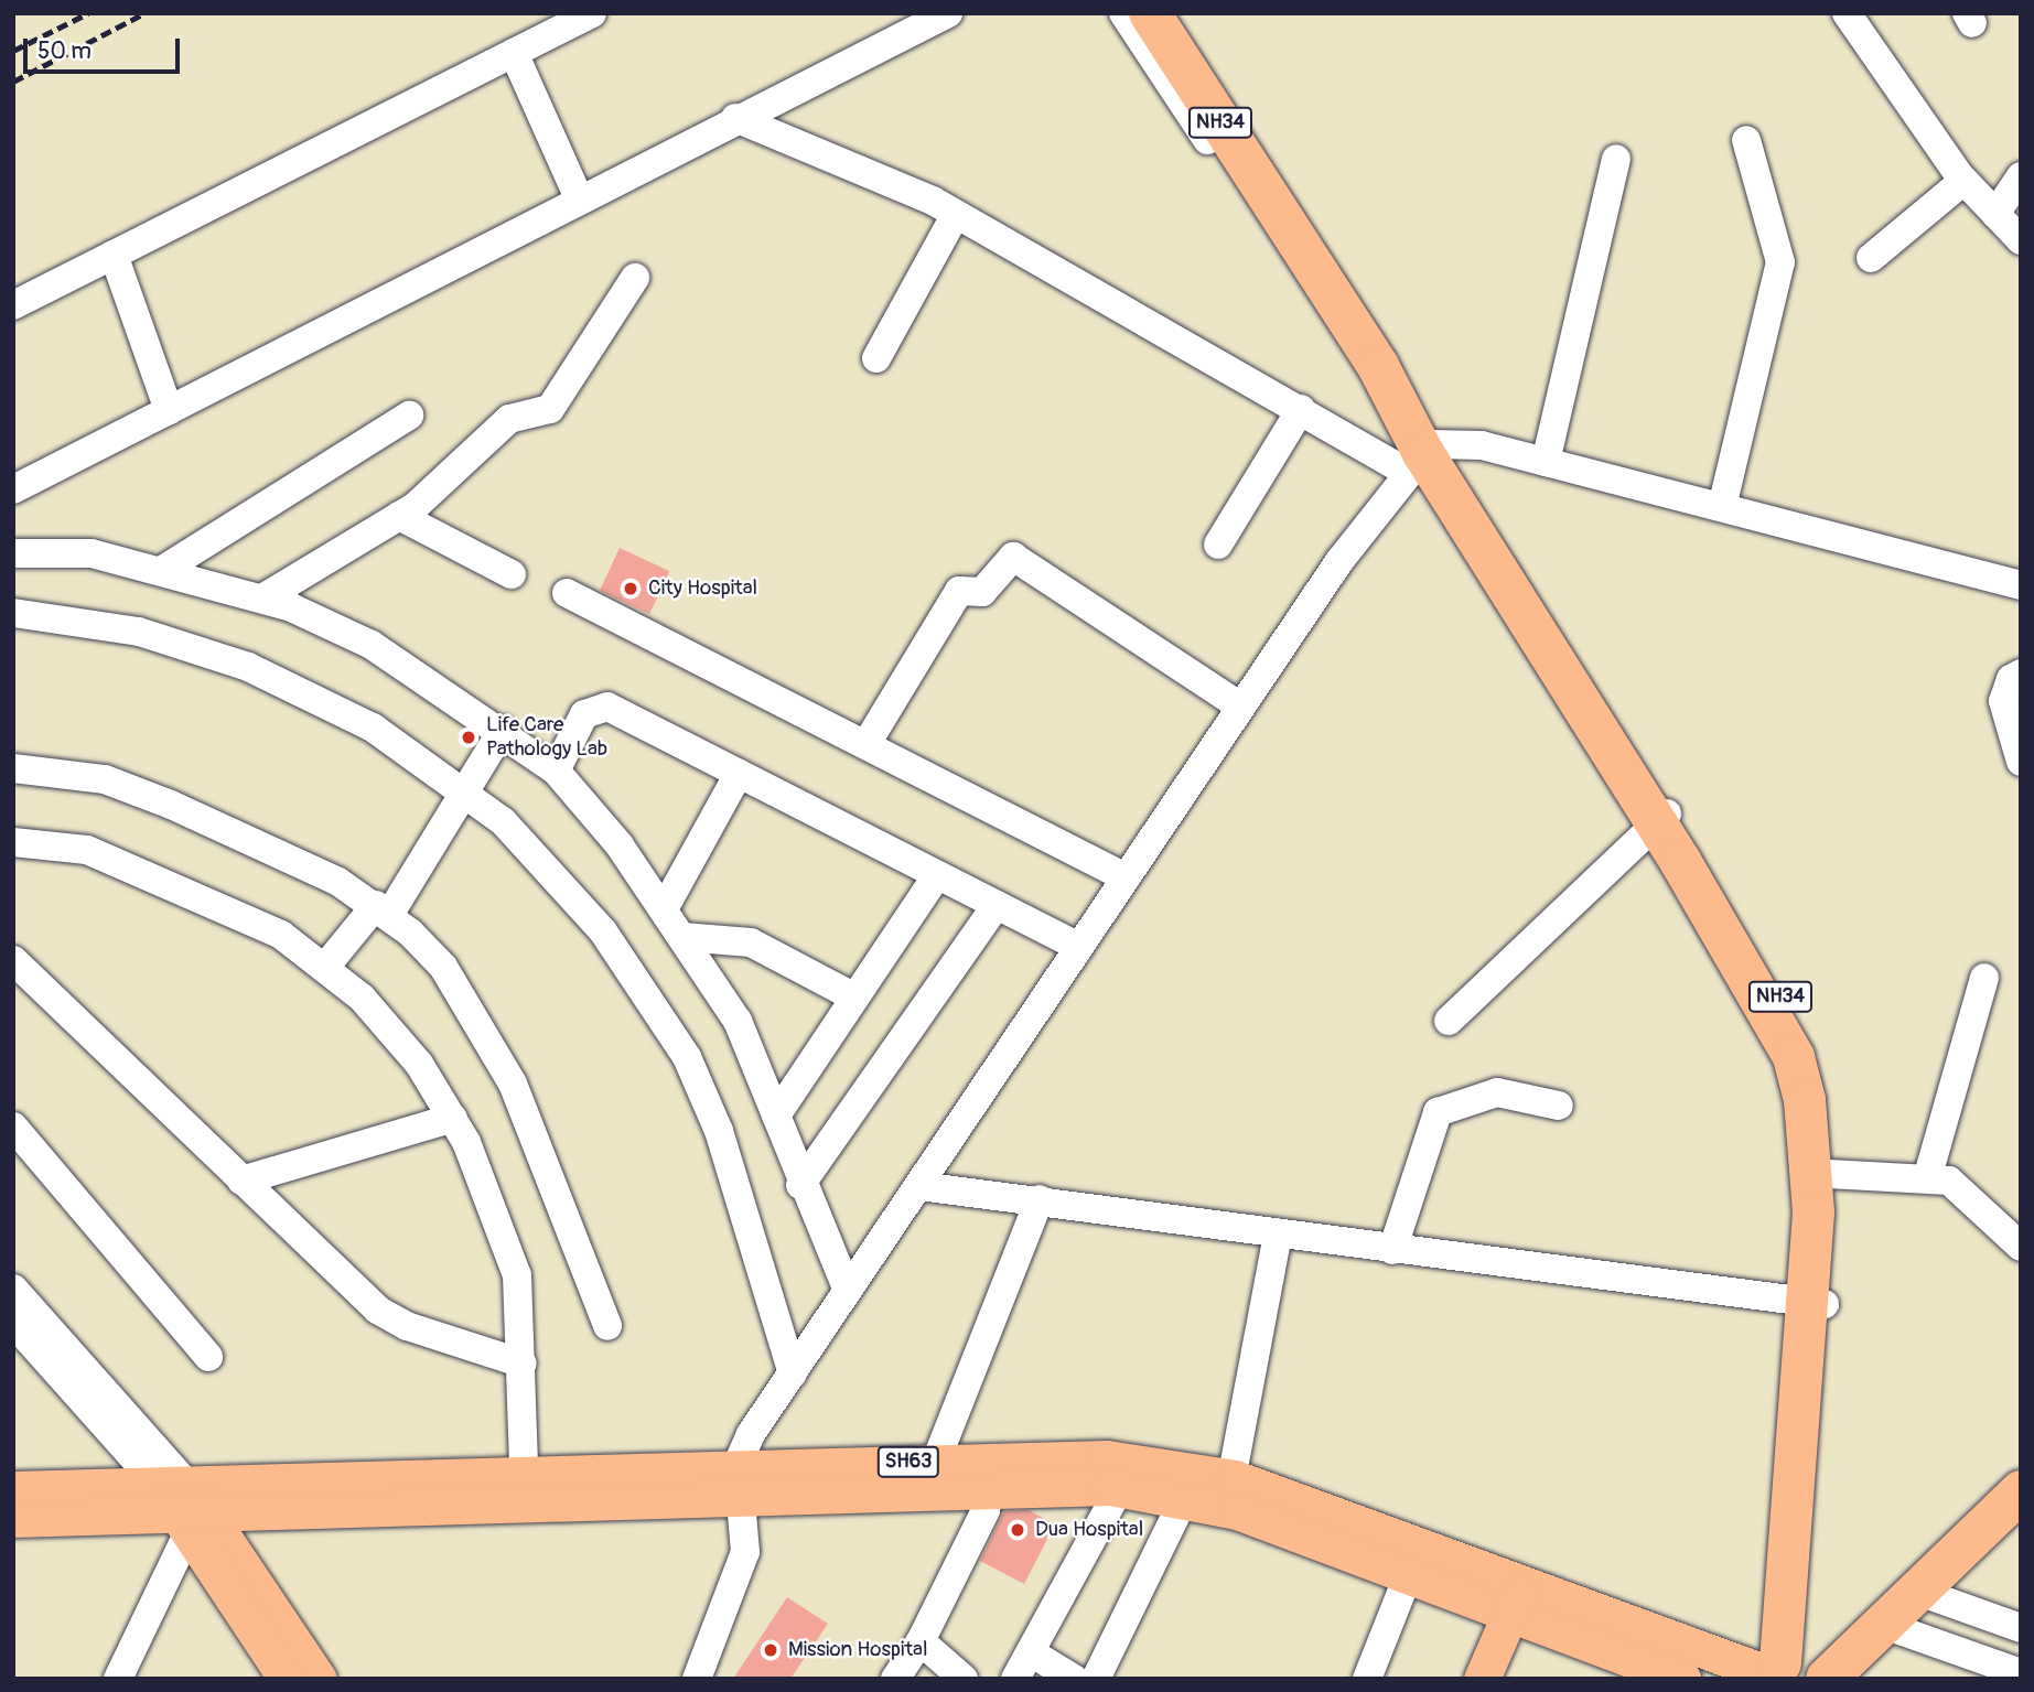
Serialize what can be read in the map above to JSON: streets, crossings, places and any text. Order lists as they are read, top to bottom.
{
  "streets": {
    "highway": ["NH34"],
    "main road": ["SH63"]
  },
  "crossings": [
    ["NH34", "SH63"]
  ],
  "places": [
    "City Hospital",
    "Life Care Pathology Lab",
    "Dua Hospital",
    "Mission Hospital"
  ],
  "scale_bar": "50 m"
}
